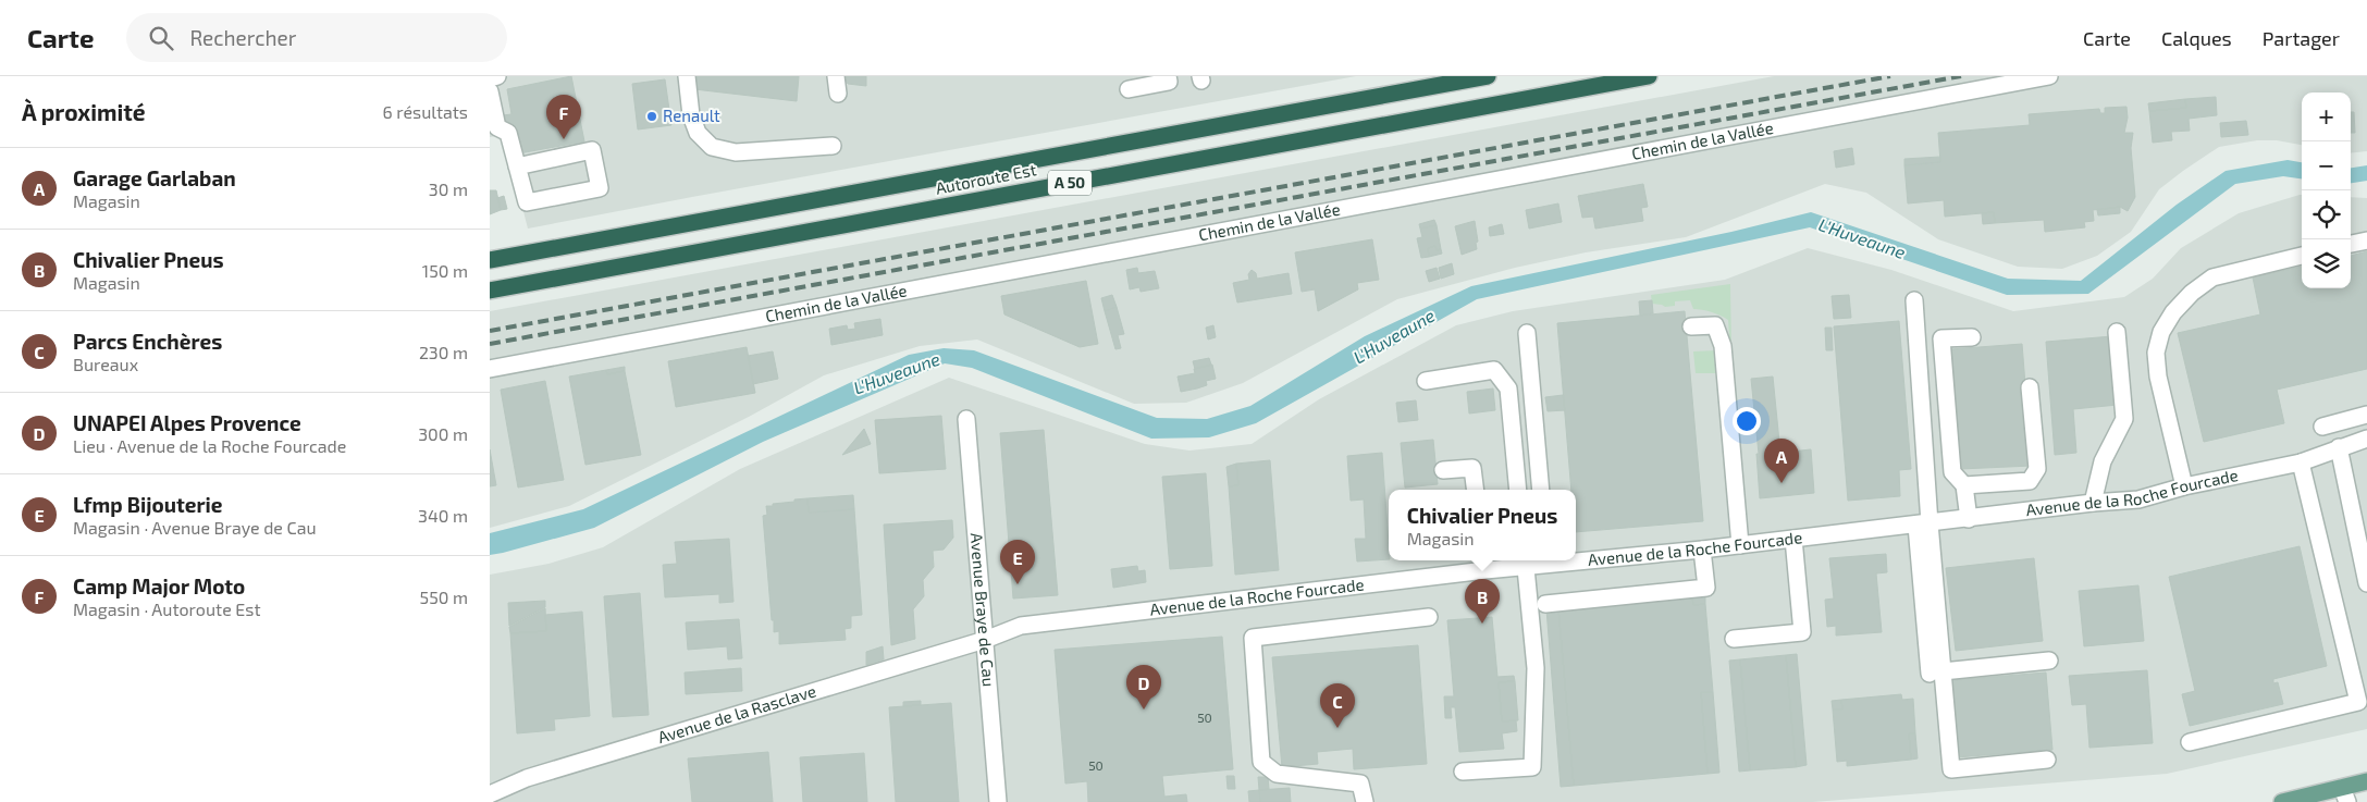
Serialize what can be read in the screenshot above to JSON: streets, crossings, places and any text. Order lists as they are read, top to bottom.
{
  "streets": {
    "highway": ["Autoroute Est", "A 50"],
    "street": [
      "Chemin de la Vallée",
      "Avenue de la Roche Fourcade",
      "Avenue Braye de Cau",
      "Avenue de la Rasclave"
    ]
  },
  "crossings": [
    ["Avenue de la Roche Fourcade", "Avenue Braye de Cau"],
    ["Avenue de la Roche Fourcade", "Avenue de la Rasclave"],
    ["Avenue Braye de Cau", "Avenue de la Rasclave"]
  ],
  "water": ["L'Huveaune"],
  "places": ["Renault"],
  "house_numbers": ["50", "50"],
  "page": {
    "header": "Carte",
    "search": "Rechercher",
    "nav": ["Carte", "Calques", "Partager"],
    "heading": ["À proximité", "6 résultats"],
    "map_buttons": ["+", "−"],
    "pins": [
      "F",
      "A",
      "E",
      "B",
      "D",
      "C"
    ],
    "list": [
      {
        "mark": "A",
        "name": "Garage Garlaban",
        "note": "Magasin",
        "value": "30 m"
      },
      {
        "mark": "B",
        "name": "Chivalier Pneus",
        "note": "Magasin",
        "value": "150 m"
      },
      {
        "mark": "C",
        "name": "Parcs Enchères",
        "note": "Bureaux",
        "value": "230 m"
      },
      {
        "mark": "D",
        "name": "UNAPEI Alpes Provence",
        "note": "Lieu · Avenue de la Roche Fourcade",
        "value": "300 m"
      },
      {
        "mark": "E",
        "name": "Lfmp Bijouterie",
        "note": "Magasin · Avenue Braye de Cau",
        "value": "340 m"
      },
      {
        "mark": "F",
        "name": "Camp Major Moto",
        "note": "Magasin · Autoroute Est",
        "value": "550 m"
      }
    ],
    "popup": ["Chivalier Pneus", "Magasin"]
  }
}
